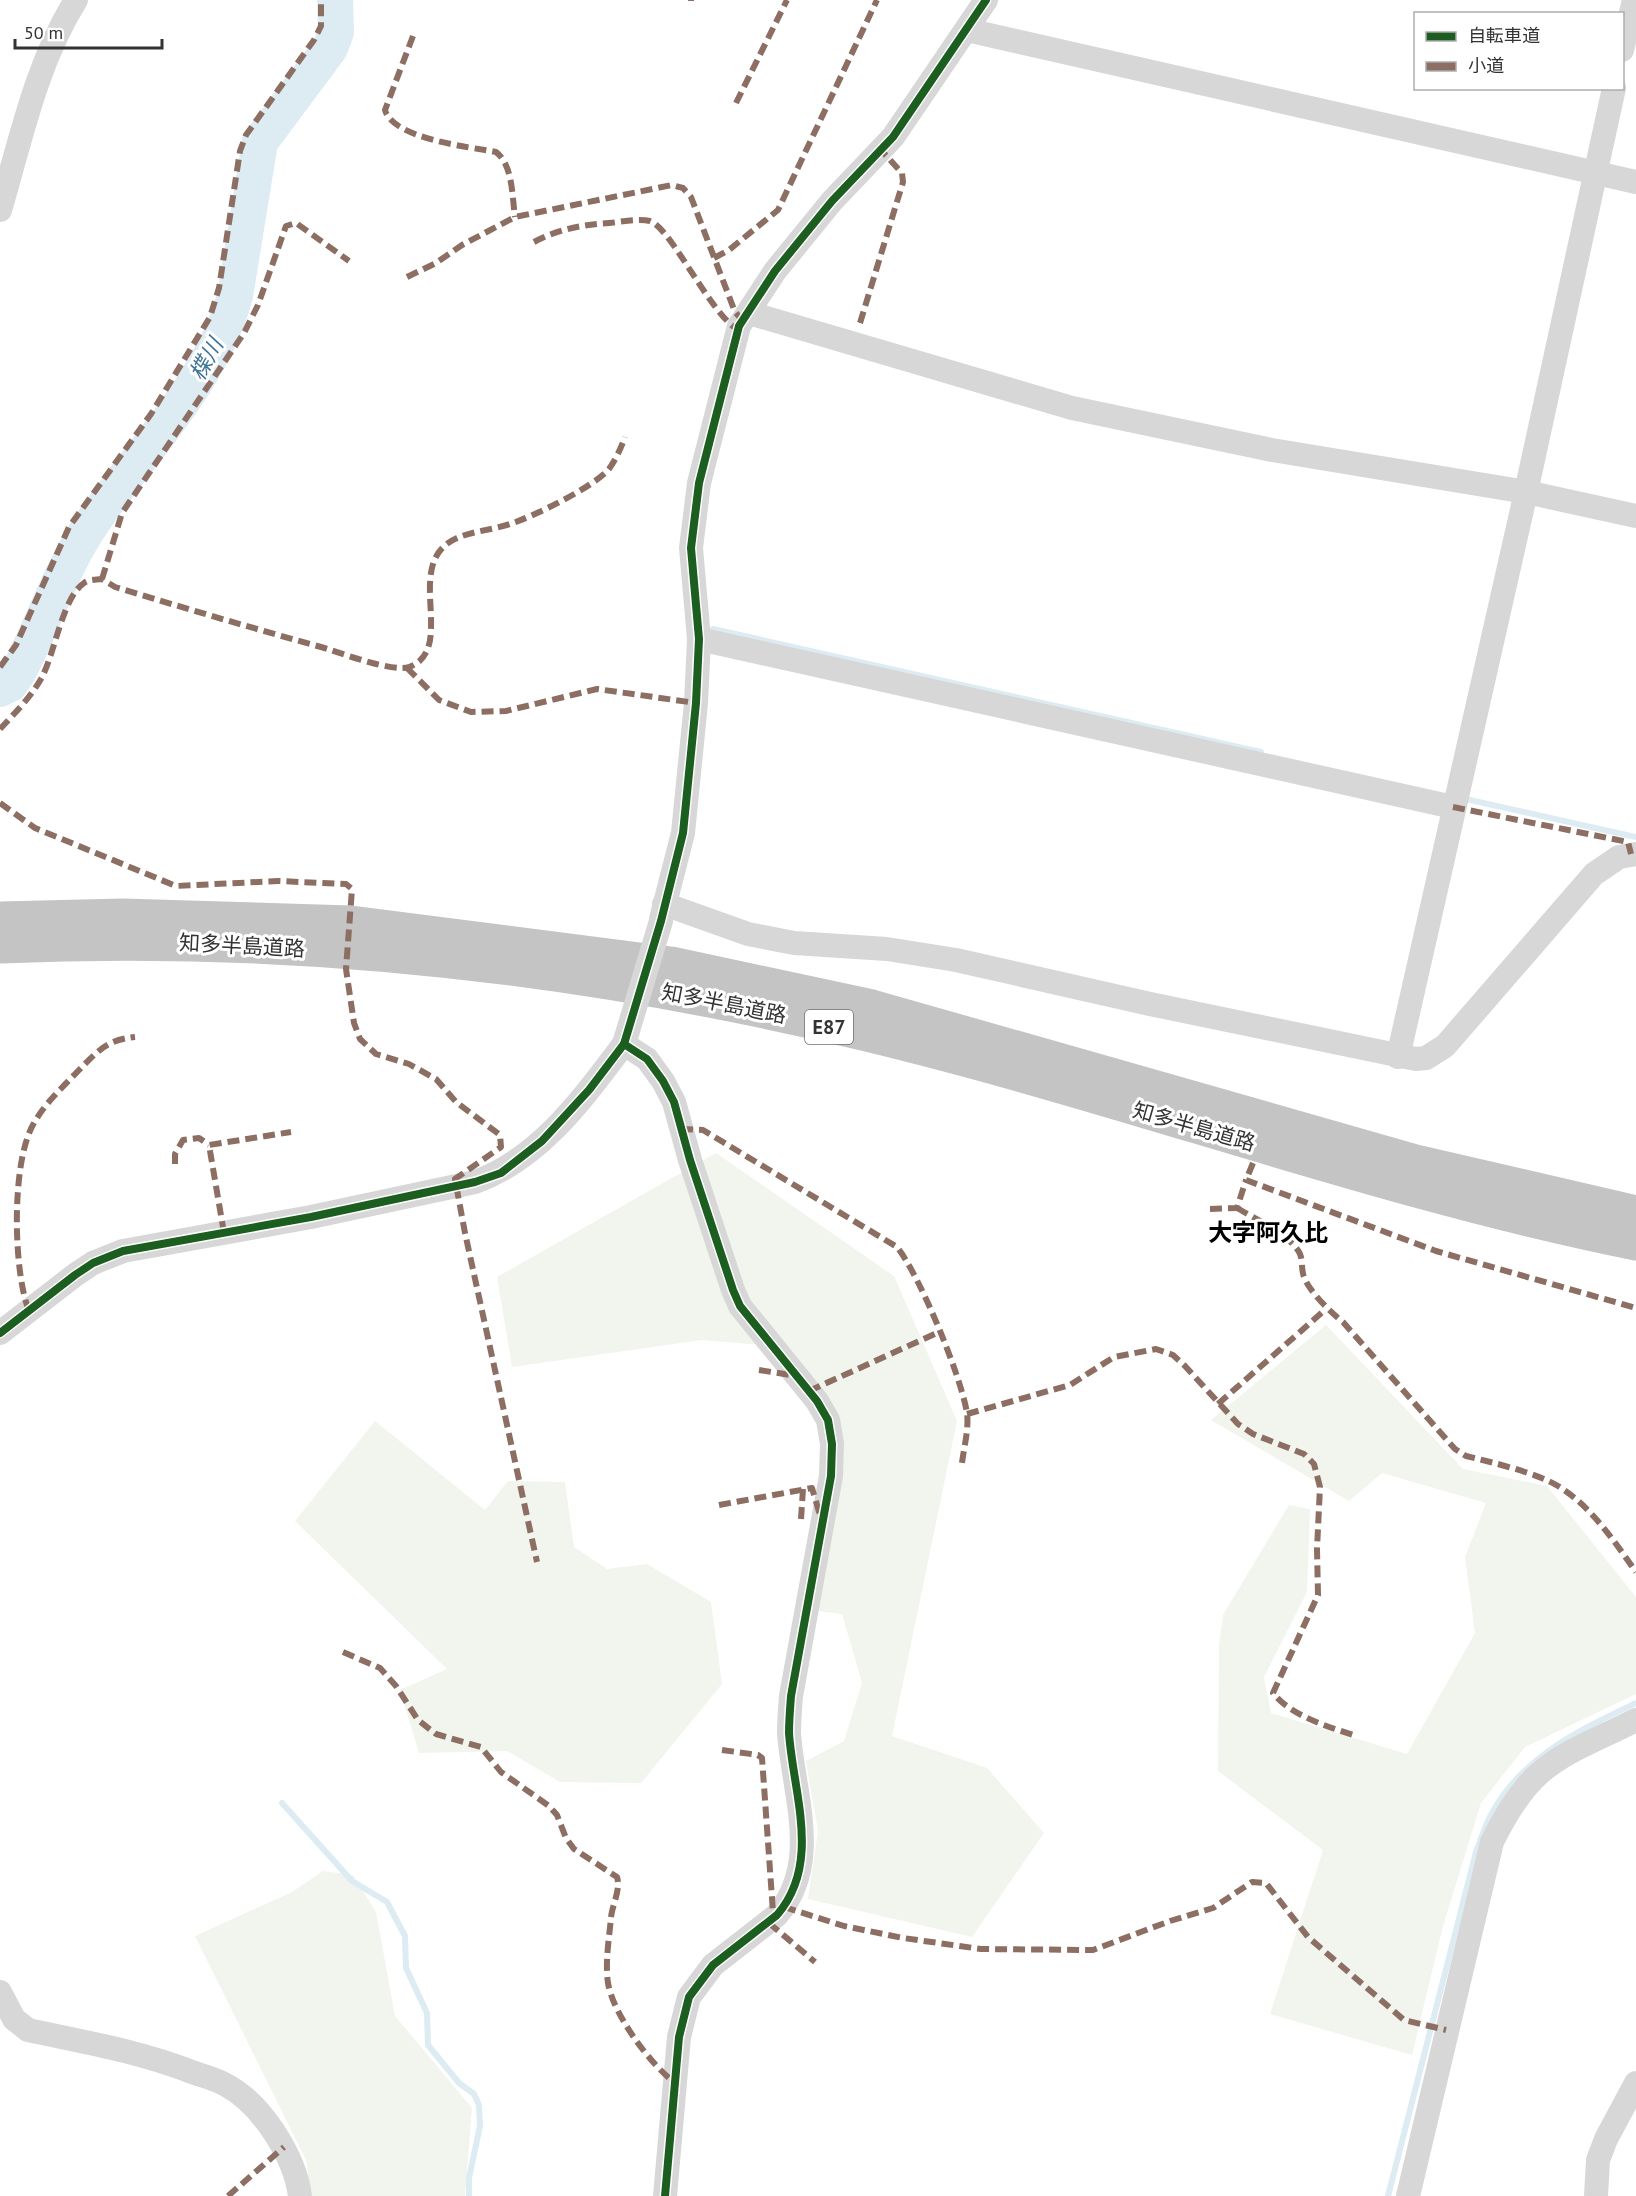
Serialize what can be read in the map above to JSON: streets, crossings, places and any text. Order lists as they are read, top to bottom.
{
  "streets": {
    "highway": ["知多半島道路", "E87"]
  },
  "districts": ["大字阿久比"],
  "water": ["楪川"],
  "legend": ["自転車道", "小道"],
  "scale_bar": "50 m"
}
